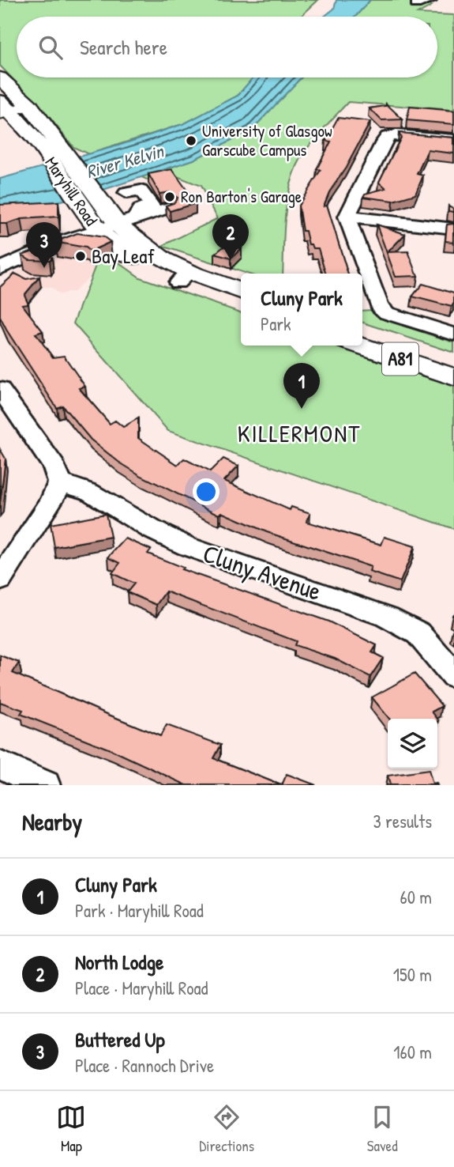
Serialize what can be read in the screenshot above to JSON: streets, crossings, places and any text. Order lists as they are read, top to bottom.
{
  "streets": {
    "main road": ["Maryhill Road", "A81"],
    "street": ["Cluny Avenue"]
  },
  "districts": ["KILLERMONT"],
  "water": ["River Kelvin"],
  "places": ["University of Glasgow Garscube Campus", "Ron Barton's Garage", "Bay Leaf"],
  "page": {
    "search": "Search here",
    "pins": ["2", "3", "1"],
    "popup": ["Cluny Park", "Park"],
    "heading": ["Nearby", "3 results"],
    "list": [
      {
        "mark": "1",
        "name": "Cluny Park",
        "note": "Park · Maryhill Road",
        "value": "60 m"
      },
      {
        "mark": "2",
        "name": "North Lodge",
        "note": "Place · Maryhill Road",
        "value": "150 m"
      },
      {
        "mark": "3",
        "name": "Buttered Up",
        "note": "Place · Rannoch Drive",
        "value": "160 m"
      }
    ],
    "nav": ["Map", "Directions", "Saved"]
  }
}
